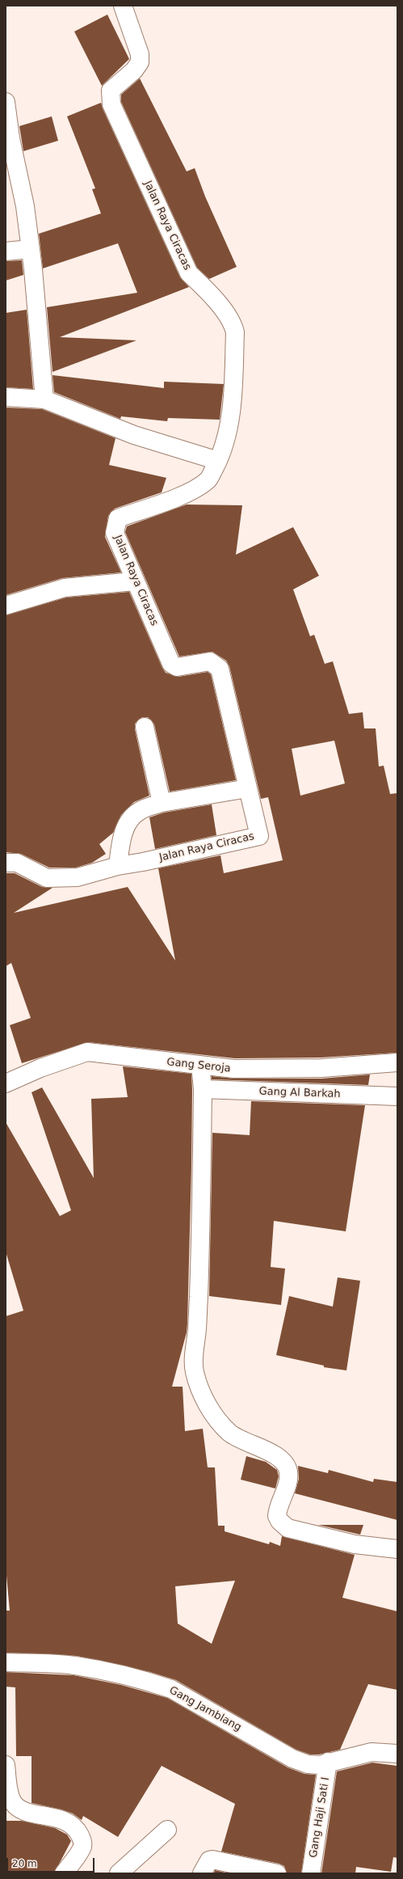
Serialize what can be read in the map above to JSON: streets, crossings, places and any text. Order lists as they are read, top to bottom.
{
  "streets": {
    "street": [
      "Jalan Raya Ciracas",
      "Gang Seroja",
      "Gang Al Barkah",
      "Gang Jamblang",
      "Gang Haji Sati I"
    ]
  },
  "crossings": [
    ["Gang Jamblang", "Gang Haji Sati I"]
  ],
  "scale_bar": "20 m"
}
